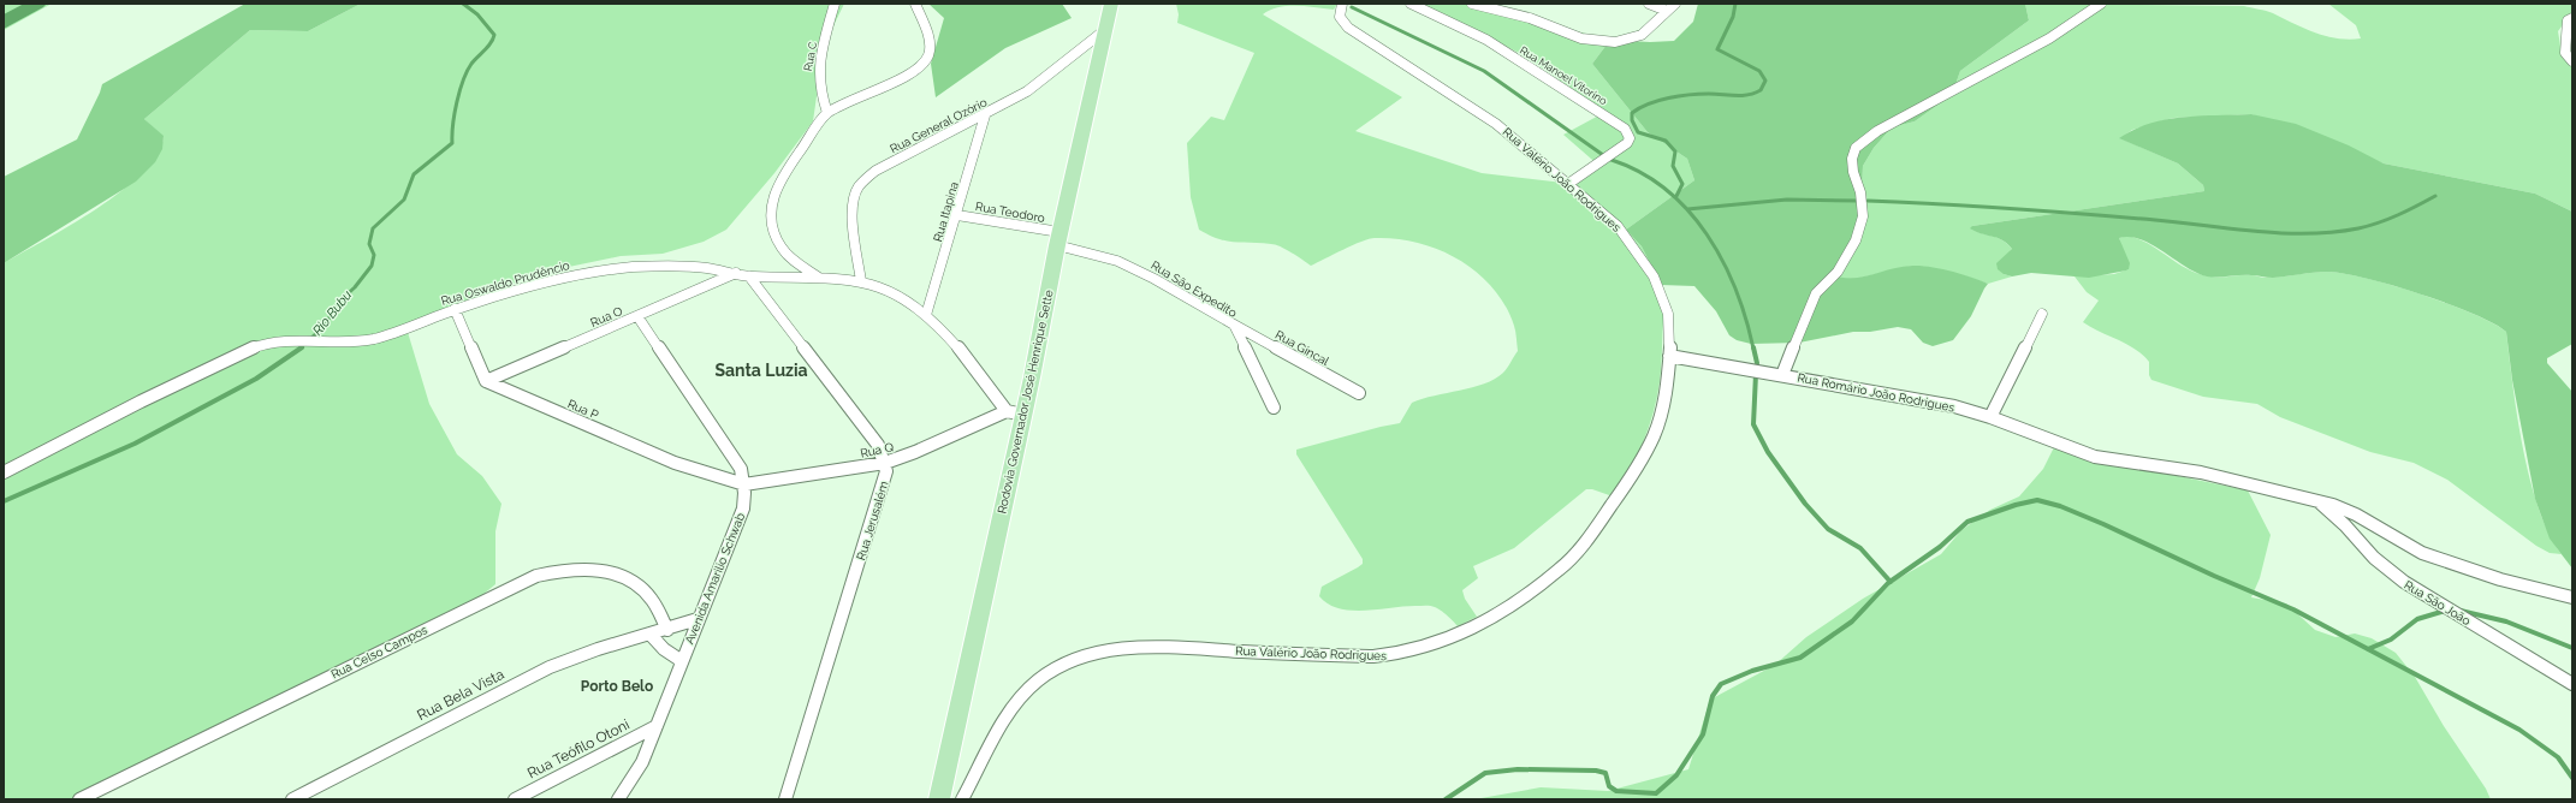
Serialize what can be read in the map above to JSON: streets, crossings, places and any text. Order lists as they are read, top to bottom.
{
  "streets": {
    "main road": ["Rodovia Governador José Henrique Sette"],
    "street": [
      "Rua C",
      "Rua Manoel Vitorino",
      "Rua General Ozório",
      "Rua Valério João Rodrigues",
      "Rua Itapina",
      "Rua Teodoro",
      "Rua Oswaldo Prudêncio",
      "Rua São Expedito",
      "Rua O",
      "Rua Gincal",
      "Rua Romário João Rodrigues",
      "Rua P",
      "Rua Q",
      "Rua Jerusalém",
      "Avenida Amarilio Schwab",
      "Rua São João",
      "Rua Celso Campos",
      "Rua Bela Vista",
      "Rua Teófilo Otoni"
    ]
  },
  "crossings": [
    ["Rua Manoel Vitorino", "Rua Valério João Rodrigues"],
    ["Rua General Ozório", "Rua Itapina"],
    ["Rua General Ozório", "Rua Oswaldo Prudêncio"],
    ["Rua General Ozório", "Rodovia Governador José Henrique Sette"],
    ["Rua Valério João Rodrigues", "Rua Romário João Rodrigues"],
    ["Rua Itapina", "Rua Teodoro"],
    ["Rua Itapina", "Rua Oswaldo Prudêncio"],
    ["Rua Teodoro", "Rua São Expedito"],
    ["Rua Teodoro", "Rodovia Governador José Henrique Sette"],
    ["Rua Oswaldo Prudêncio", "Rua O"],
    ["Rua Oswaldo Prudêncio", "Rodovia Governador José Henrique Sette"],
    ["Rua Oswaldo Prudêncio", "Rua Q"],
    ["Rua São Expedito", "Rua Gincal"],
    ["Rua São Expedito", "Rodovia Governador José Henrique Sette"],
    ["Rua O", "Rua P"],
    ["Rua O", "Avenida Amarilio Schwab"],
    ["Rua Romário João Rodrigues", "Rua São João"],
    ["Rodovia Governador José Henrique Sette", "Rua Q"],
    ["Rua P", "Rua Q"],
    ["Rua P", "Avenida Amarilio Schwab"],
    ["Rua Q", "Rua Jerusalém"],
    ["Rua Q", "Avenida Amarilio Schwab"],
    ["Avenida Amarilio Schwab", "Rua Bela Vista"],
    ["Avenida Amarilio Schwab", "Rua Teófilo Otoni"],
    ["Rua Celso Campos", "Rua Bela Vista"]
  ],
  "districts": ["Santa Luzia", "Porto Belo"],
  "water": ["Rio Bubu"]
}
